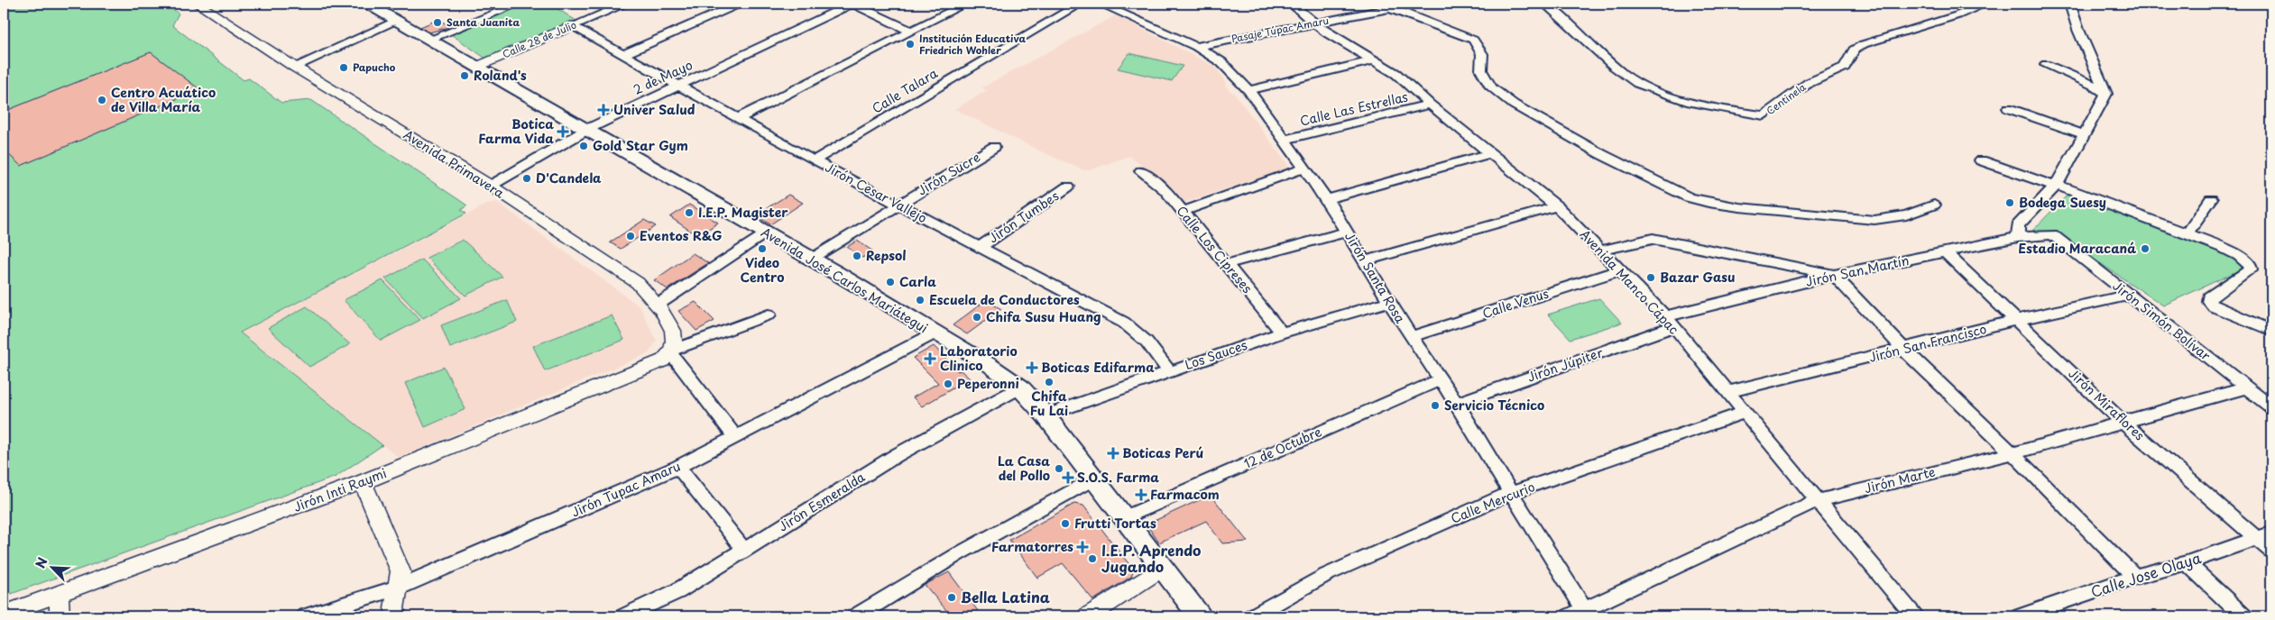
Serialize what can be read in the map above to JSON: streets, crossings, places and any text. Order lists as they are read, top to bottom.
{
  "streets": {
    "main road": ["Avenida José Carlos Mariátegui"],
    "street": [
      "Pasaje Túpac Amaru",
      "Calle 28 de Julio",
      "2 de Mayo",
      "Calle Talara",
      "Centinela",
      "Calle Las Estrellas",
      "Avenida Primavera",
      "Jirón Sucre",
      "Jirón Cesar Vallejo",
      "Jirón Tumbes",
      "Calle Los Cipreses",
      "Jirón San Martín",
      "Jirón Santa Rosa",
      "Avenida Manco Cápac",
      "Calle Venus",
      "Jirón Simón Bolívar",
      "Jirón San Francisco",
      "Los Sauces",
      "Jirón Júpiter",
      "Jirón Miraflores",
      "12 de Octubre",
      "Jirón Marte",
      "Jirón Tupac Amaru",
      "Jirón Inti Raymi",
      "Jirón Esmeralda",
      "Calle Mercurio",
      "Calle Jose Olaya"
    ]
  },
  "crossings": [
    ["Pasaje Túpac Amaru", "Jirón Santa Rosa"],
    ["Pasaje Túpac Amaru", "Avenida Manco Cápac"],
    ["Calle 28 de Julio", "Jirón Cesar Vallejo"],
    ["Calle 28 de Julio", "Avenida José Carlos Mariátegui"],
    ["2 de Mayo", "Avenida Primavera"],
    ["2 de Mayo", "Jirón Cesar Vallejo"],
    ["2 de Mayo", "Avenida José Carlos Mariátegui"],
    ["Calle Talara", "Jirón Cesar Vallejo"],
    ["Calle Las Estrellas", "Jirón Santa Rosa"],
    ["Calle Las Estrellas", "Avenida Manco Cápac"],
    ["Avenida Primavera", "Jirón Inti Raymi"],
    ["Jirón Sucre", "Jirón Cesar Vallejo"],
    ["Jirón Sucre", "Avenida José Carlos Mariátegui"],
    ["Jirón Cesar Vallejo", "Jirón Tumbes"],
    ["Jirón Cesar Vallejo", "Los Sauces"],
    ["Calle Los Cipreses", "Los Sauces"],
    ["Jirón San Martín", "Avenida Manco Cápac"],
    ["Jirón San Martín", "Jirón Simón Bolívar"],
    ["Jirón San Martín", "Jirón Júpiter"],
    ["Jirón San Martín", "Jirón Miraflores"],
    ["Jirón Santa Rosa", "Calle Venus"],
    ["Jirón Santa Rosa", "Los Sauces"],
    ["Jirón Santa Rosa", "Jirón Júpiter"],
    ["Jirón Santa Rosa", "12 de Octubre"],
    ["Jirón Santa Rosa", "Jirón Marte"],
    ["Jirón Santa Rosa", "Calle Mercurio"],
    ["Avenida José Carlos Mariátegui", "Los Sauces"],
    ["Avenida José Carlos Mariátegui", "12 de Octubre"],
    ["Avenida José Carlos Mariátegui", "Jirón Tupac Amaru"],
    ["Avenida José Carlos Mariátegui", "Jirón Esmeralda"],
    ["Avenida Manco Cápac", "Calle Venus"],
    ["Avenida Manco Cápac", "Jirón San Francisco"],
    ["Avenida Manco Cápac", "Jirón Júpiter"],
    ["Avenida Manco Cápac", "Jirón Marte"],
    ["Avenida Manco Cápac", "Calle Mercurio"],
    ["Jirón Simón Bolívar", "Jirón San Francisco"],
    ["Jirón Simón Bolívar", "Jirón Marte"],
    ["Jirón San Francisco", "Jirón Miraflores"],
    ["Jirón Miraflores", "Jirón Marte"],
    ["Jirón Miraflores", "Calle Jose Olaya"]
  ],
  "places": {
    "other": [
      "Santa Juanita",
      "Institución Educativa Friedrich Wohler",
      "Papucho",
      "Roland's",
      "Centro Acuático de Villa María",
      "Gold Star Gym",
      "D'Candela",
      "Bodega Suesy",
      "I.E.P. Magister",
      "Eventos R&G",
      "Video Centro",
      "Estadio Maracaná",
      "Repsol",
      "Bazar Gasu",
      "Carla",
      "Escuela de Conductores",
      "Chifa Susu Huang",
      "Chifa Fu Lai",
      "Peperonni",
      "Servicio Técnico",
      "La Casa del Pollo",
      "Frutti Tortas",
      "I.E.P. Aprendo Jugando",
      "Bella Latina"
    ],
    "health": [
      "Univer Salud",
      "Botica Farma Vida",
      "Laboratorio Clinico",
      "Boticas Edifarma",
      "Boticas Perú",
      "S.O.S. Farma",
      "Farmacom",
      "Farmatorres"
    ]
  },
  "north": "top left"
}
